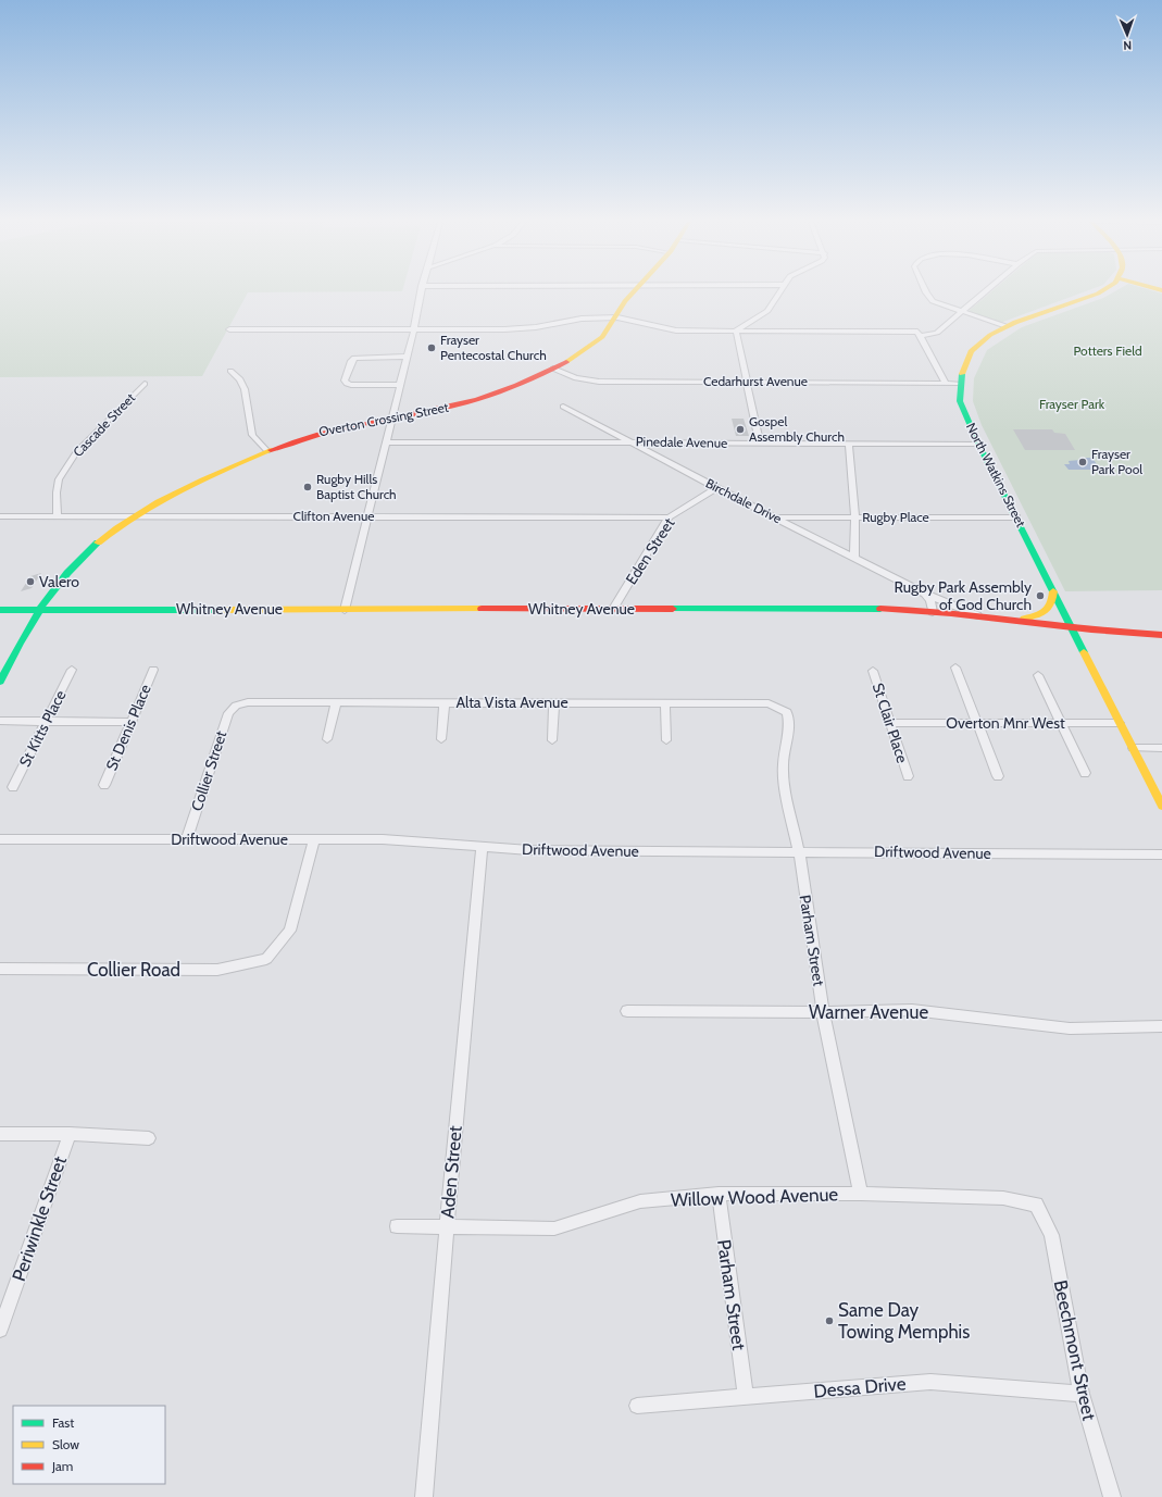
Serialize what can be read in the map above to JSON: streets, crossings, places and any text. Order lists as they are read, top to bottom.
{
  "streets": {
    "main road": ["Overton Crossing Street", "North Watkins Street", "Whitney Avenue"],
    "street": [
      "Cedarhurst Avenue",
      "Cascade Street",
      "Pinedale Avenue",
      "Birchdale Drive",
      "Clifton Avenue",
      "Rugby Place",
      "Eden Street",
      "Alta Vista Avenue",
      "St Clair Place",
      "Overton Mnr West",
      "St Denis Place",
      "St Kitts Place",
      "Collier Street",
      "Driftwood Avenue",
      "Parham Street",
      "Collier Road",
      "Warner Avenue",
      "Aden Street",
      "Willow Wood Avenue",
      "Periwinkle Street",
      "Beechmont Street",
      "Dessa Drive"
    ]
  },
  "crossings": [
    ["Cedarhurst Avenue", "Overton Crossing Street"],
    ["Cedarhurst Avenue", "North Watkins Street"],
    ["Overton Crossing Street", "Clifton Avenue"],
    ["Overton Crossing Street", "Whitney Avenue"],
    ["Cascade Street", "Clifton Avenue"],
    ["Pinedale Avenue", "North Watkins Street"],
    ["Pinedale Avenue", "Birchdale Drive"],
    ["North Watkins Street", "Rugby Place"],
    ["North Watkins Street", "Whitney Avenue"],
    ["North Watkins Street", "Overton Mnr West"],
    ["Birchdale Drive", "Rugby Place"],
    ["Birchdale Drive", "Eden Street"],
    ["Birchdale Drive", "Whitney Avenue"],
    ["Clifton Avenue", "Eden Street"],
    ["Eden Street", "Whitney Avenue"],
    ["Alta Vista Avenue", "Collier Street"],
    ["Alta Vista Avenue", "Parham Street"],
    ["St Clair Place", "Overton Mnr West"],
    ["Collier Street", "Driftwood Avenue"],
    ["Driftwood Avenue", "Parham Street"],
    ["Driftwood Avenue", "Collier Road"],
    ["Driftwood Avenue", "Aden Street"],
    ["Parham Street", "Warner Avenue"],
    ["Parham Street", "Willow Wood Avenue"],
    ["Parham Street", "Dessa Drive"],
    ["Aden Street", "Willow Wood Avenue"],
    ["Willow Wood Avenue", "Beechmont Street"],
    ["Beechmont Street", "Dessa Drive"]
  ],
  "parks": ["Potters Field", "Frayser Park"],
  "places": [
    "Frayser Pentecostal Church",
    "Gospel Assembly Church",
    "Frayser Park Pool",
    "Rugby Hills Baptist Church",
    "Valero",
    "Rugby Park Assembly of God Church",
    "Same Day Towing Memphis"
  ],
  "legend": ["Fast", "Slow", "Jam"],
  "north": "bottom"
}
